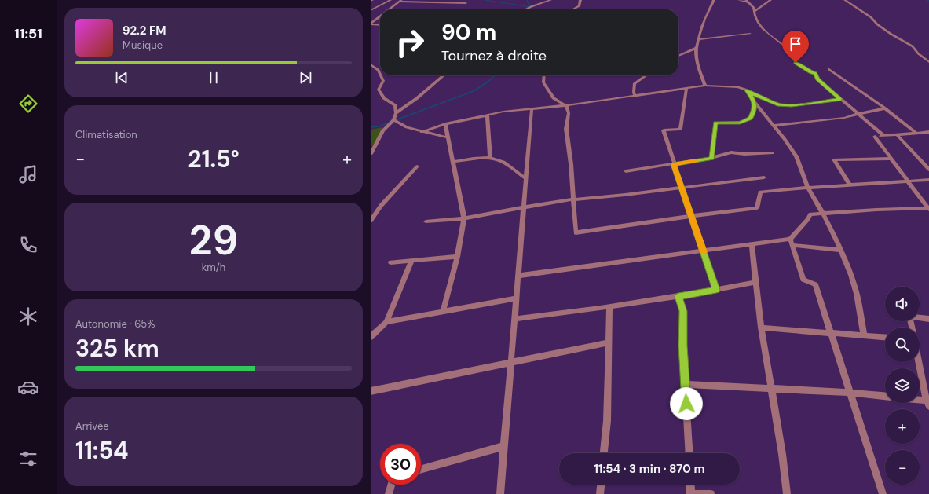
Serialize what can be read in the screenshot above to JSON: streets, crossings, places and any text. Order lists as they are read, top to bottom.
{
  "page": {
    "tabs": "11:51",
    "turn": ["90 m", "Tournez à droite"],
    "song": ["92.2 FM", "Musique"],
    "tile": [
      "Climatisation",
      ["29", "km/h"],
      ["Autonomie · 65%", "325 km"],
      ["Arrivée", "11:54"]
    ],
    "heat": ["−", "21.5°", "+"],
    "map_buttons": ["+", "−"],
    "limit": "30",
    "trip": "11:54 · 3 min · 870 m"
  }
}
